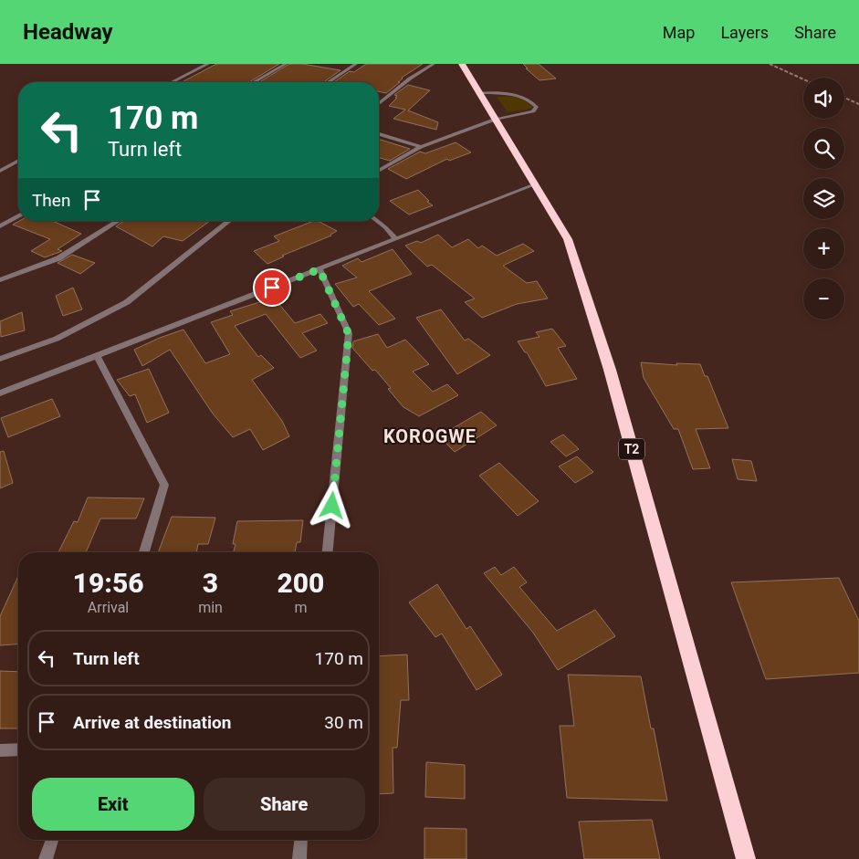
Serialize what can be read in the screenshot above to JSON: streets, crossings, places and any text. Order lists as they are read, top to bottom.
{
  "streets": {
    "highway": ["T2"]
  },
  "districts": ["KOROGWE"],
  "page": {
    "header": "Headway",
    "nav": ["Map", "Layers", "Share"],
    "map_buttons": ["+", "−"],
    "turn": ["170 m", "Turn left"],
    "then": "Then",
    "eta": [
      "19:56",
      "Arrival",
      "3",
      "min",
      "200",
      "m"
    ],
    "list": [
      {
        "name": "Turn left",
        "value": "170 m"
      },
      {
        "name": "Arrive at destination",
        "value": "30 m"
      }
    ],
    "buttons": ["Exit", "Share"]
  }
}
